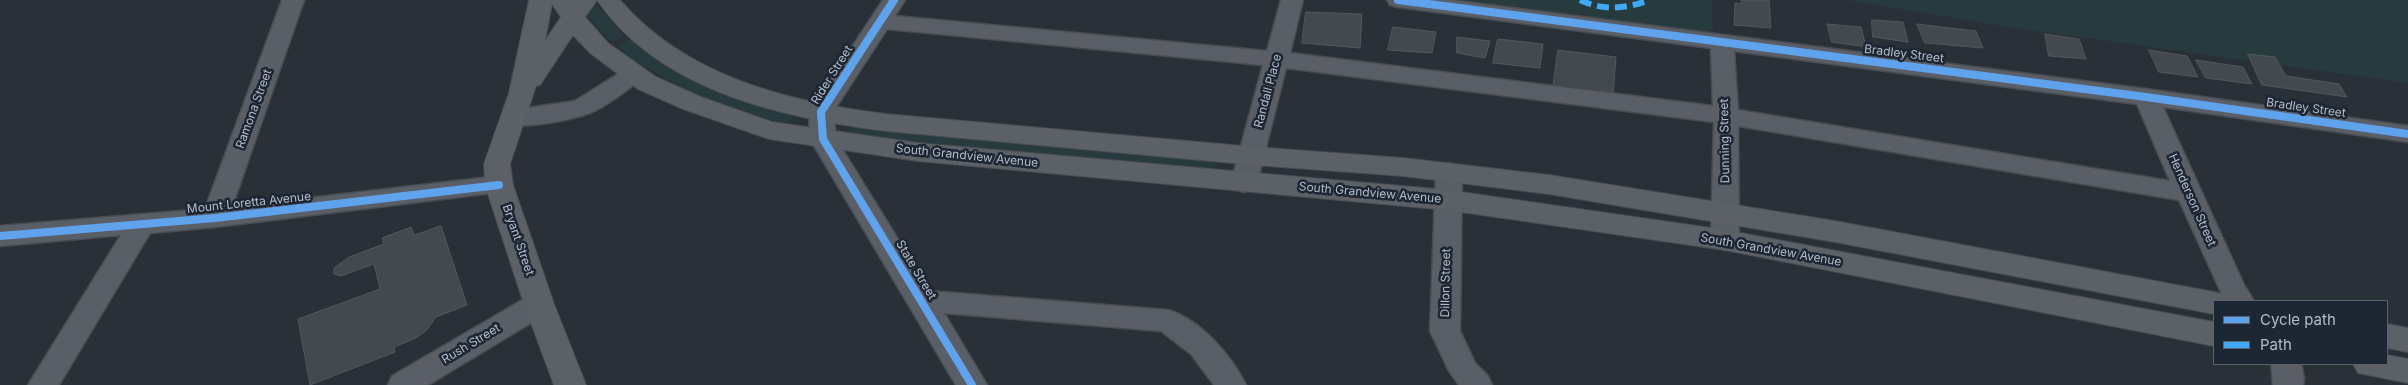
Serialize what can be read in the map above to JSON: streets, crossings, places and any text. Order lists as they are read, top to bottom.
{
  "streets": {
    "main road": ["South Grandview Avenue", "Bryant Street"],
    "street": [
      "Bradley Street",
      "Rider Street",
      "Randall Place",
      "Ramona Street",
      "Dunning Street",
      "Henderson Street",
      "Mount Loretta Avenue",
      "State Street",
      "Dillon Street",
      "Rush Street"
    ]
  },
  "crossings": [
    ["Bradley Street", "Dunning Street"],
    ["Bradley Street", "Henderson Street"],
    ["Rider Street", "South Grandview Avenue"],
    ["Rider Street", "State Street"],
    ["Randall Place", "South Grandview Avenue"],
    ["Ramona Street", "Mount Loretta Avenue"],
    ["Dunning Street", "South Grandview Avenue"],
    ["South Grandview Avenue", "State Street"],
    ["South Grandview Avenue", "Dillon Street"],
    ["Mount Loretta Avenue", "Bryant Street"],
    ["Bryant Street", "Rush Street"]
  ],
  "legend": ["Cycle path", "Path"]
}
